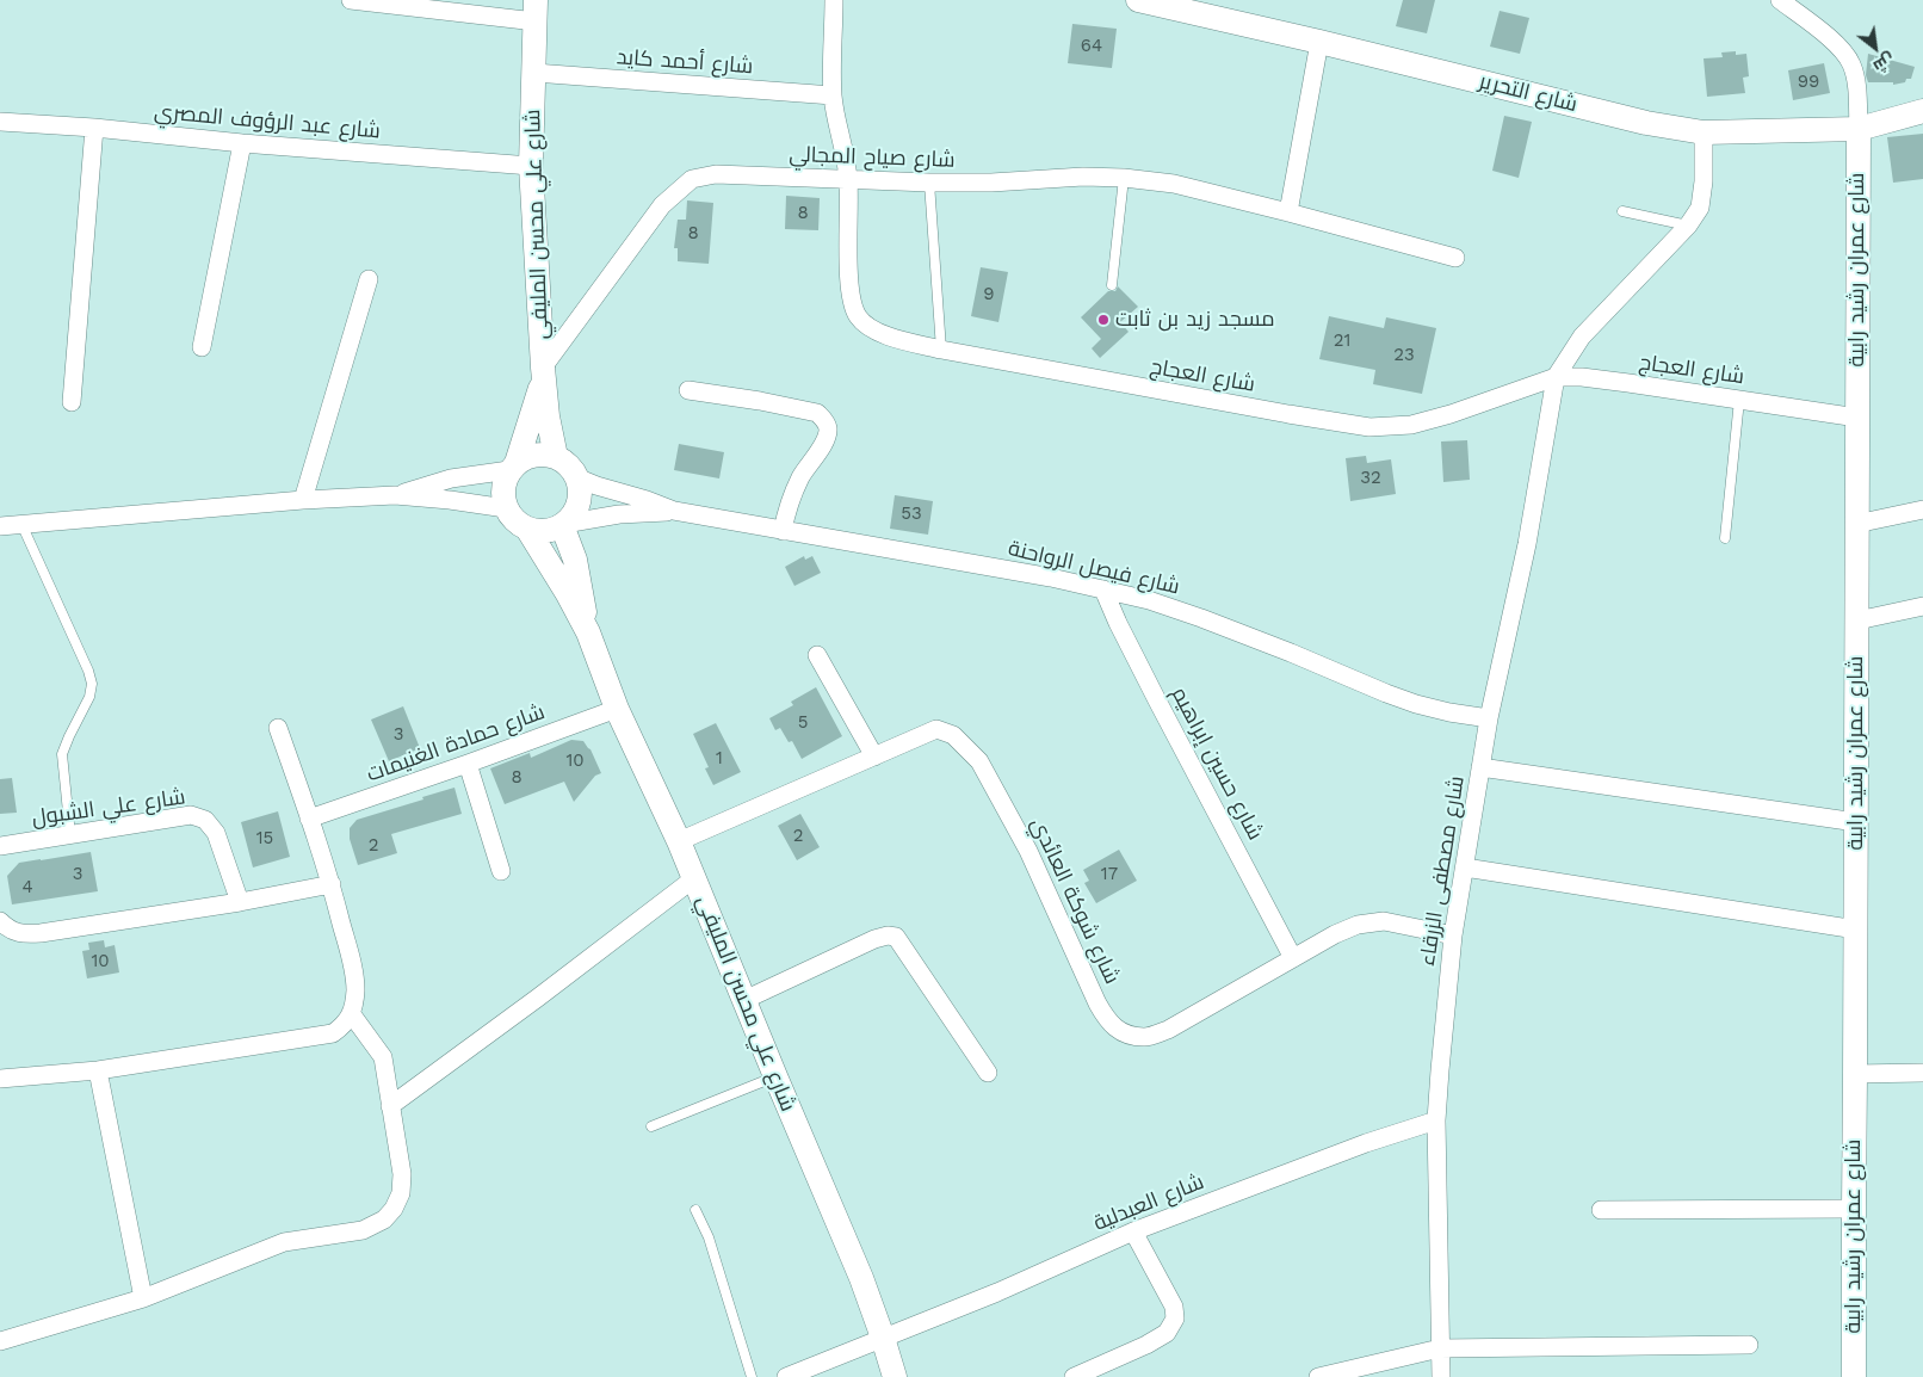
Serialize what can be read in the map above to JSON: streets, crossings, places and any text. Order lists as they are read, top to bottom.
{
  "streets": {
    "street": [
      "شارع أحمد كايد",
      "شارع التحرير",
      "شارع عبد الرؤوف المصري",
      "شارع صياح المجالي",
      "شارع علي محسن المليفي",
      "شارع عمران رشيد رابية",
      "شارع العجاج",
      "شارع فيصل الرواحنة",
      "شارع حمادة الغنيمات",
      "شارع حسين إبراهيم",
      "شارع علي الشبول",
      "شارع مصطفى الزرقاء",
      "شارع شوكة العائدي",
      "شارع العبدلية"
    ]
  },
  "crossings": [
    ["شارع أحمد كايد", "شارع علي محسن المليفي"],
    ["شارع أحمد كايد", "شارع العجاج"],
    ["شارع التحرير", "شارع عمران رشيد رابية"],
    ["شارع عبد الرؤوف المصري", "شارع علي محسن المليفي"],
    ["شارع صياح المجالي", "شارع علي محسن المليفي"],
    ["شارع صياح المجالي", "شارع العجاج"],
    ["شارع علي محسن المليفي", "شارع فيصل الرواحنة"],
    ["شارع علي محسن المليفي", "شارع حمادة الغنيمات"],
    ["شارع علي محسن المليفي", "شارع شوكة العائدي"],
    ["شارع علي محسن المليفي", "شارع العبدلية"],
    ["شارع عمران رشيد رابية", "شارع العجاج"],
    ["شارع العجاج", "شارع مصطفى الزرقاء"],
    ["شارع فيصل الرواحنة", "شارع حسين إبراهيم"],
    ["شارع فيصل الرواحنة", "شارع مصطفى الزرقاء"],
    ["شارع حسين إبراهيم", "شارع شوكة العائدي"],
    ["شارع مصطفى الزرقاء", "شارع شوكة العائدي"],
    ["شارع مصطفى الزرقاء", "شارع العبدلية"]
  ],
  "places": ["مسجد زيد بن ثابت"],
  "house_numbers": [
    "64",
    "99",
    "8",
    "8",
    "9",
    "21",
    "23",
    "32",
    "53",
    "5",
    "3",
    "1",
    "10",
    "8",
    "2",
    "15",
    "2",
    "3",
    "17",
    "4",
    "10"
  ],
  "north": "bottom right"
}
